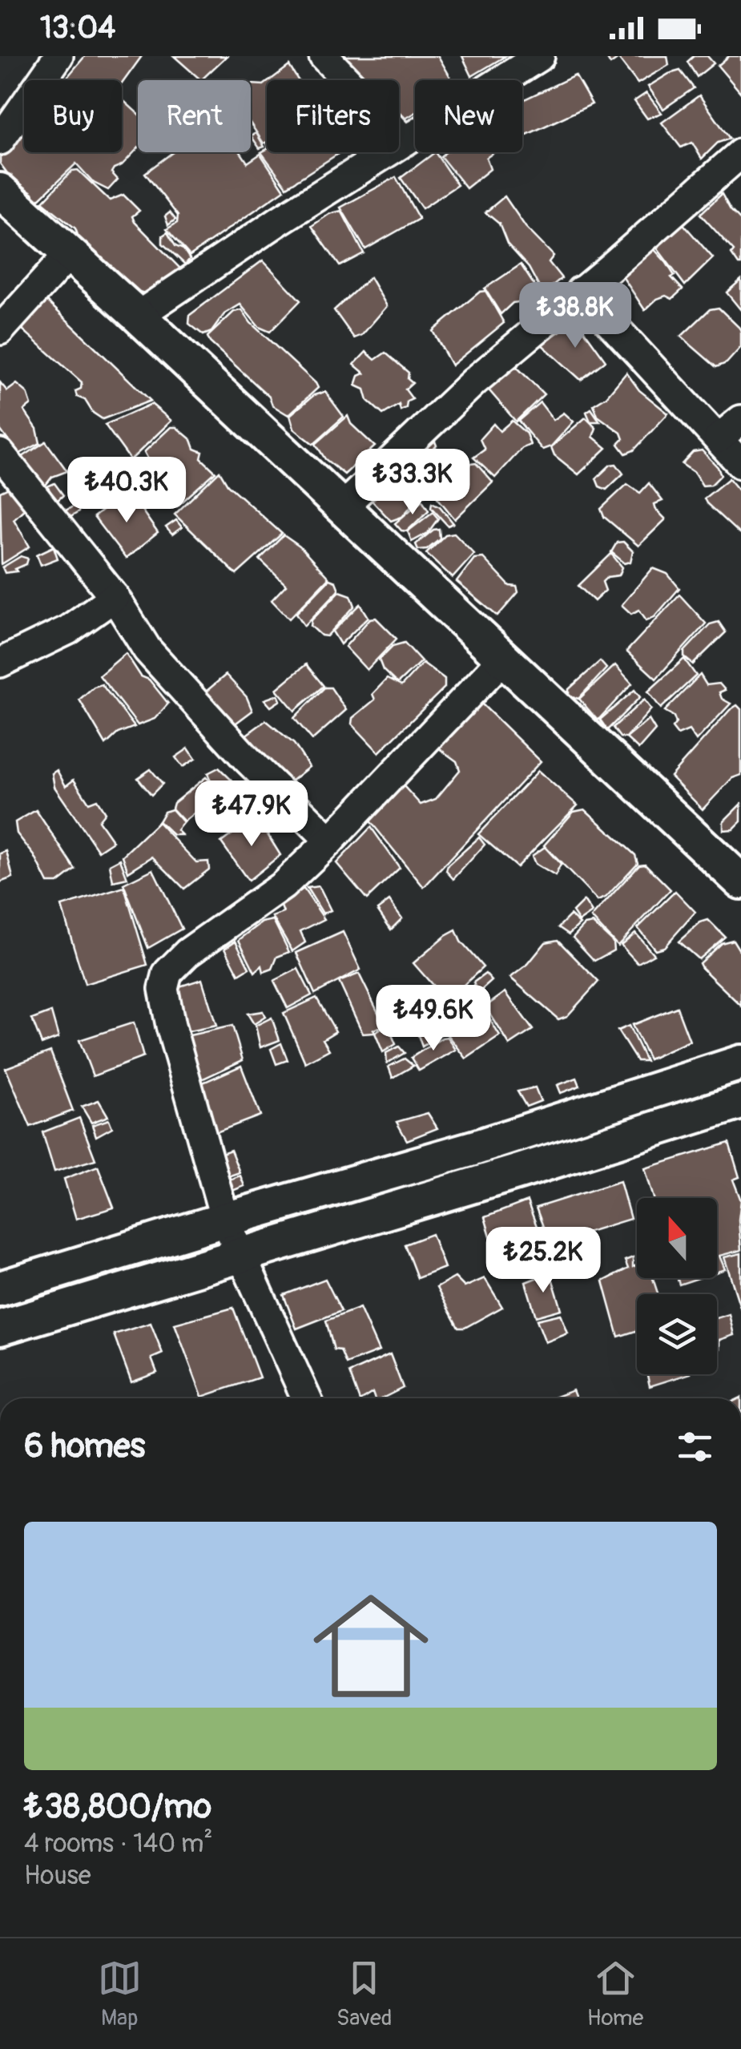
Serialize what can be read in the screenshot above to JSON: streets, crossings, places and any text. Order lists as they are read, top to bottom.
{
  "north": "top",
  "page": {
    "status": "13:04",
    "chip": [
      "Buy",
      "Rent",
      "Filters",
      "New"
    ],
    "price": [
      "₺38.8K",
      "₺33.3K",
      "₺40.3K",
      "₺47.9K",
      "₺49.6K",
      "₺25.2K"
    ],
    "heading": "6 homes",
    "list": [
      {
        "name": "₺38,800/mo",
        "note": "4 rooms · 140 m² · House"
      }
    ],
    "tabs": ["Map", "Saved", "Home"]
  }
}
